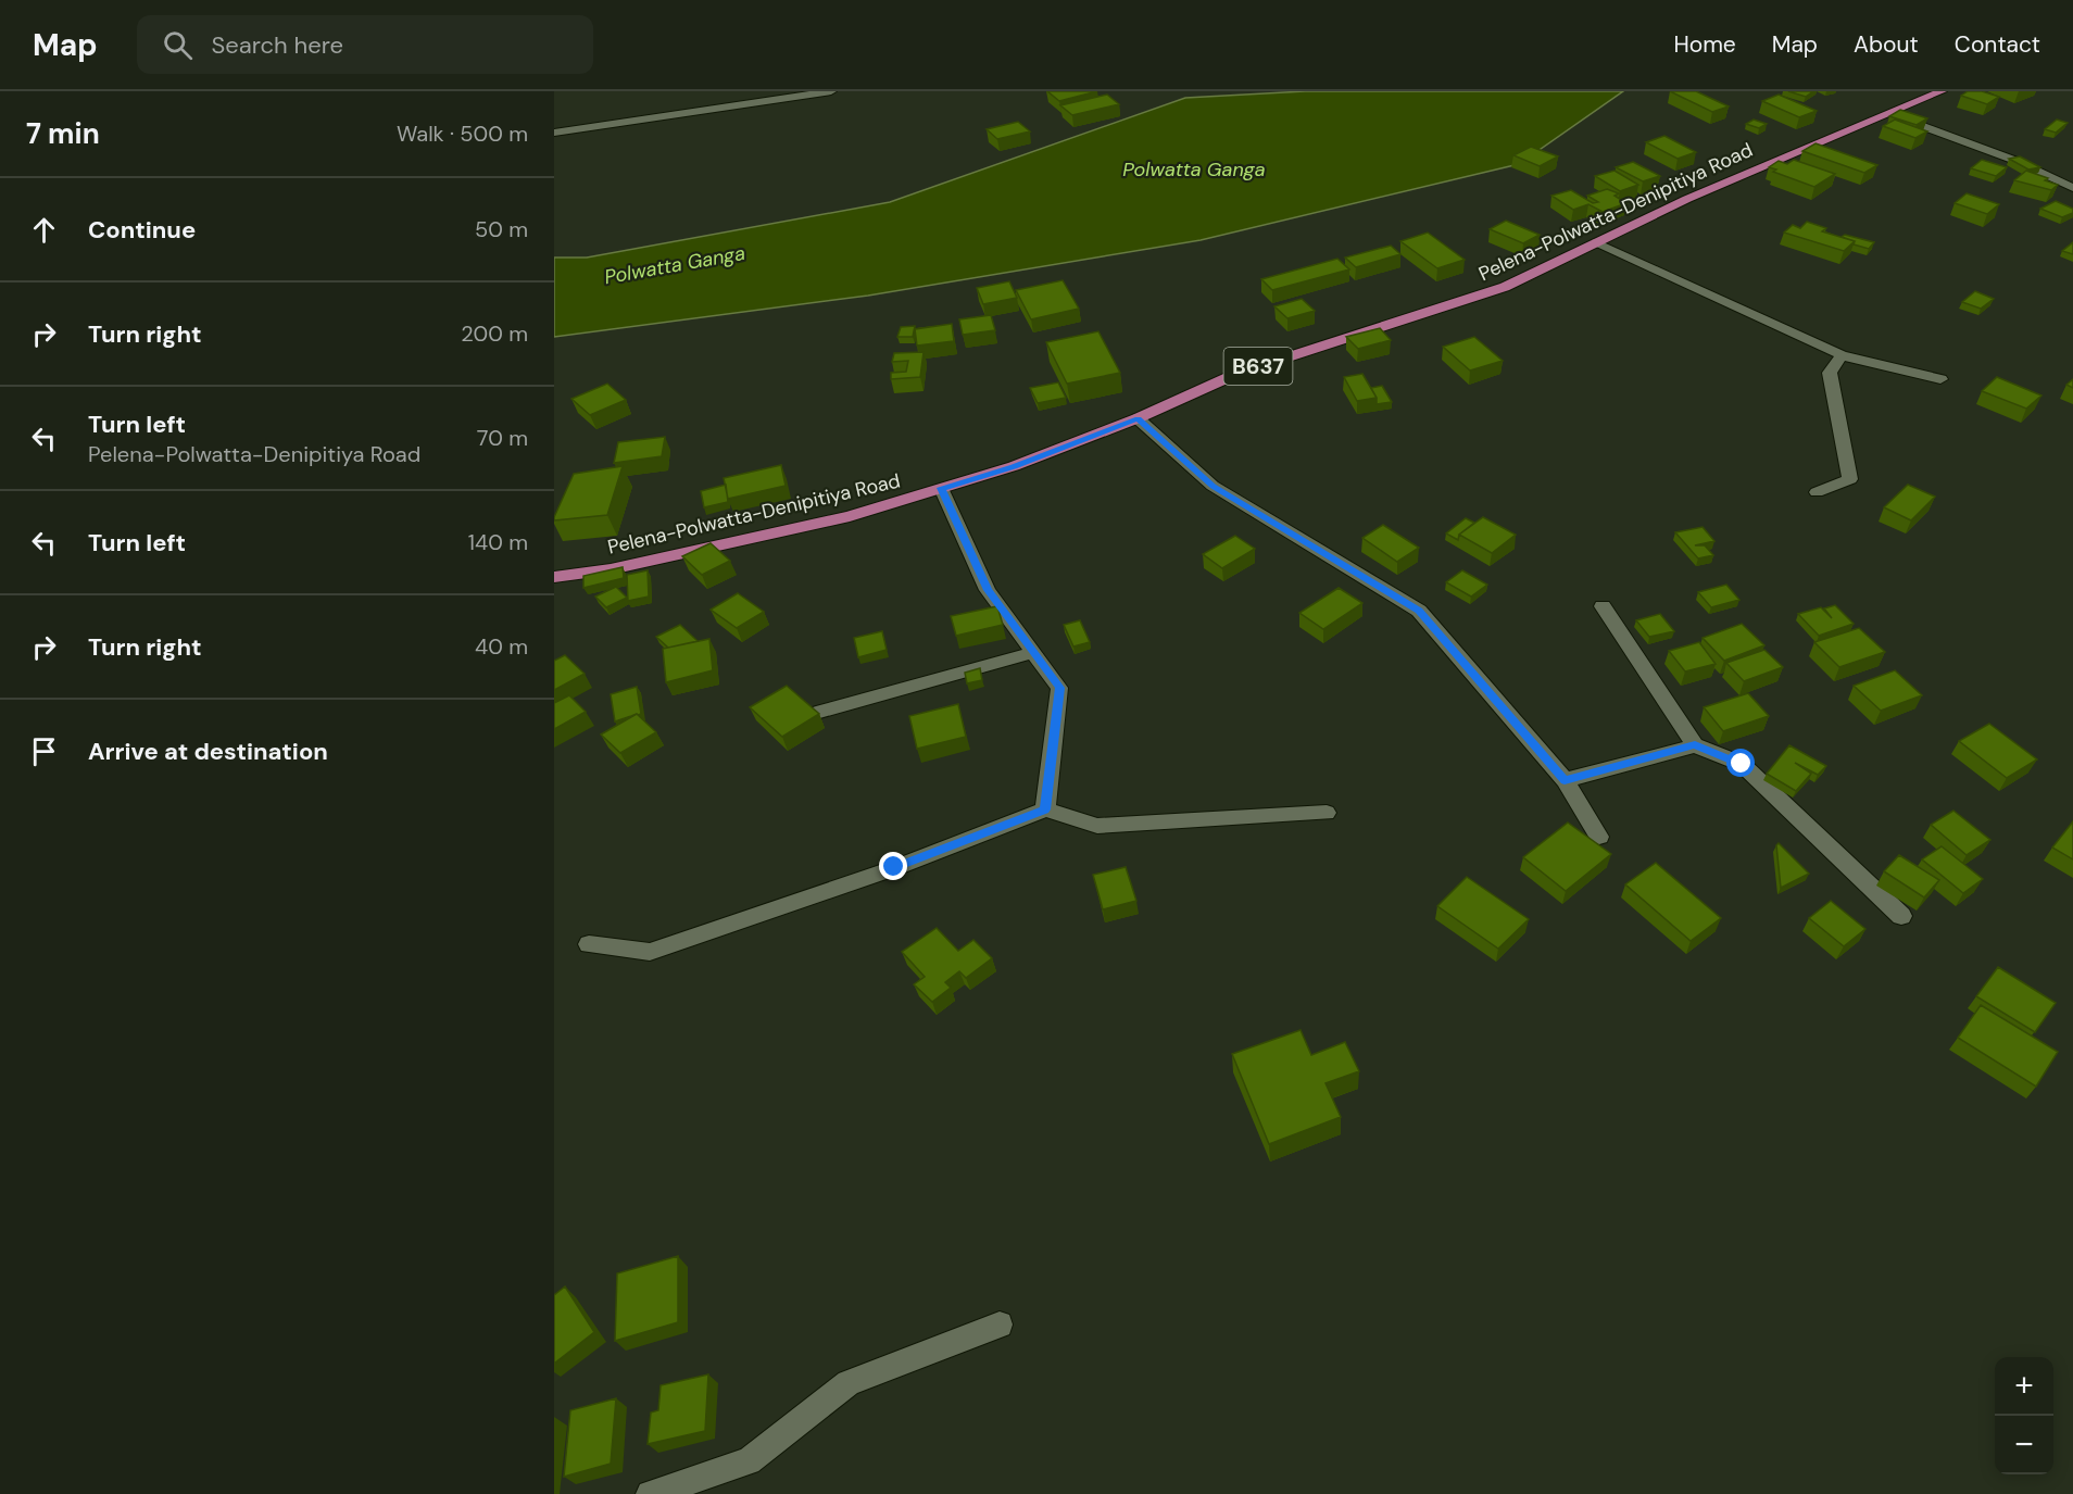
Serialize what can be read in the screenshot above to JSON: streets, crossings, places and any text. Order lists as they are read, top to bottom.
{
  "streets": {
    "main road": ["Pelena-Polwatta-Denipitiya Road", "B637"]
  },
  "water": ["Polwatta Ganga"],
  "page": {
    "header": "Map",
    "search": "Search here",
    "nav": [
      "Home",
      "Map",
      "About",
      "Contact"
    ],
    "heading": ["7 min", "Walk · 500 m"],
    "list": [
      ["Continue", "50 m"],
      ["Turn right", "200 m"],
      ["Turn left", "Pelena-Polwatta-Denipitiya Road", "70 m"],
      ["Turn left", "140 m"],
      ["Turn right", "40 m"],
      "Arrive at destination"
    ],
    "map_buttons": ["+", "−"]
  }
}
